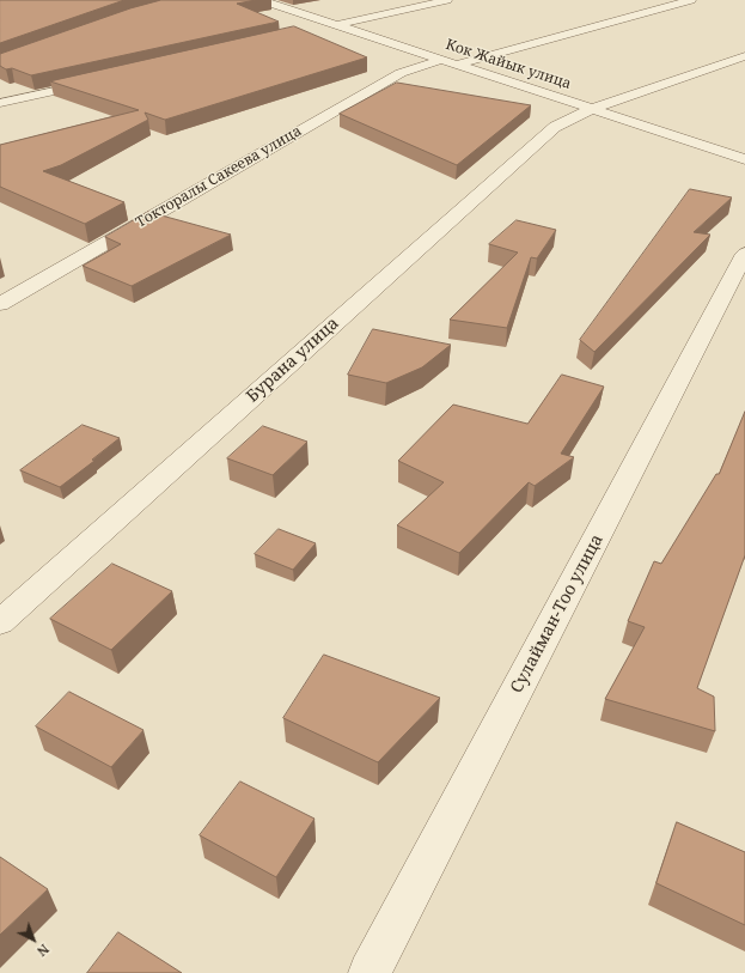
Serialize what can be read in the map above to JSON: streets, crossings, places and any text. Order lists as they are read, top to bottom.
{
  "streets": {
    "street": [
      "Кок Жайык улица",
      "Токторалы Сакеева улица",
      "Бурана улица",
      "Сулайман-Тоо улица"
    ]
  },
  "crossings": [
    ["Кок Жайык улица", "Токторалы Сакеева улица"],
    ["Кок Жайык улица", "Бурана улица"]
  ],
  "north": "bottom right"
}
